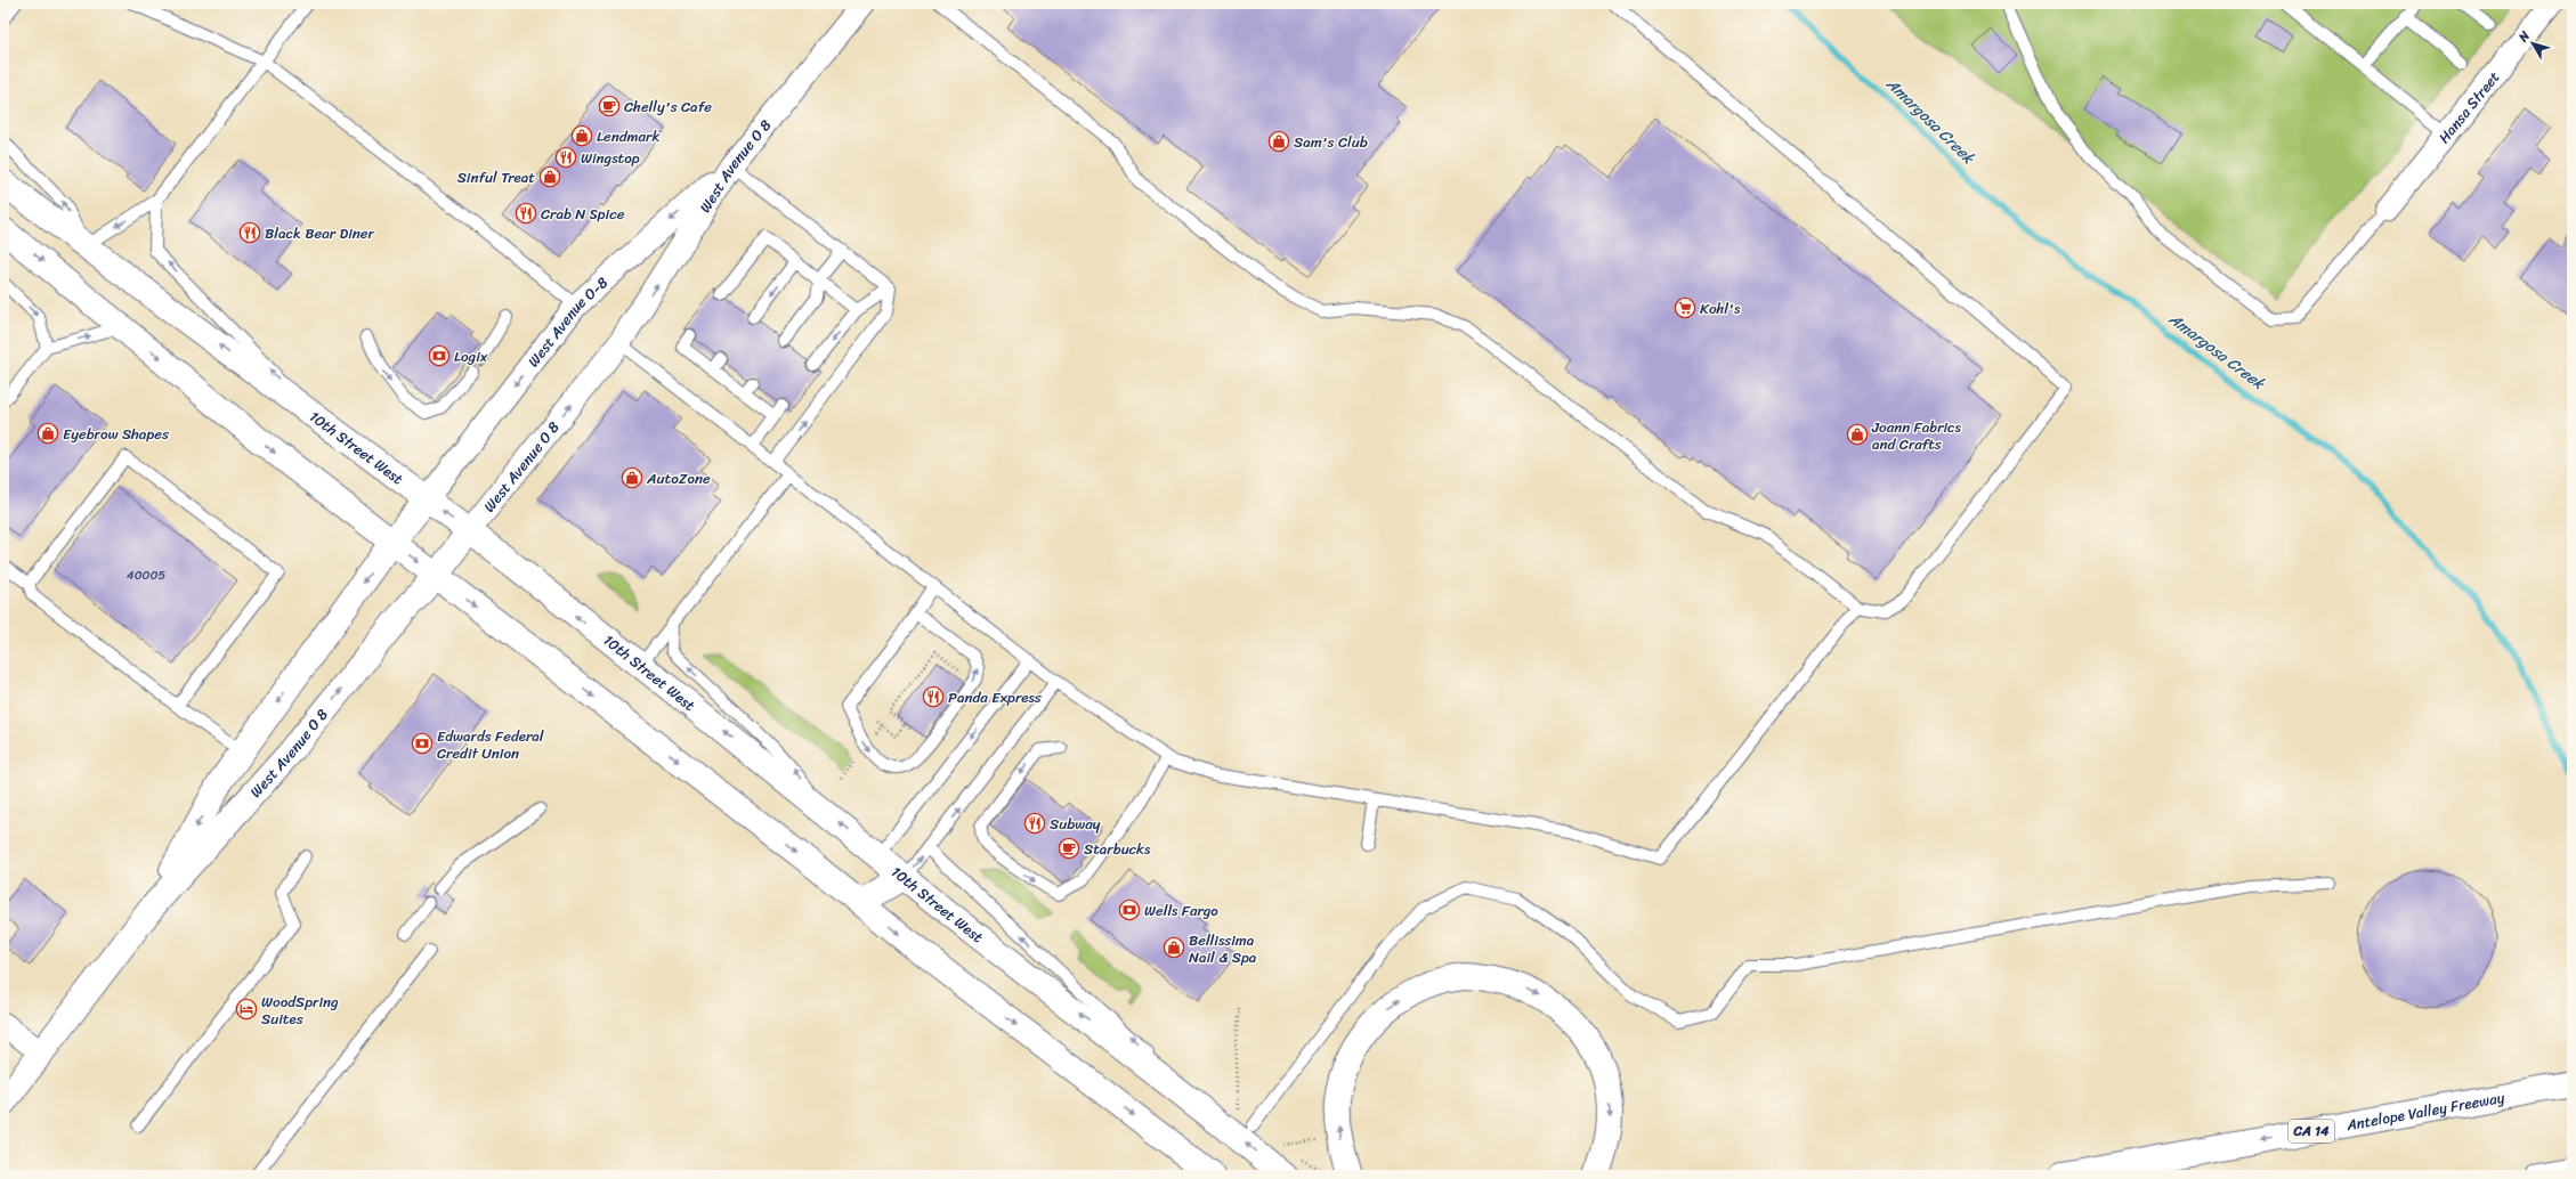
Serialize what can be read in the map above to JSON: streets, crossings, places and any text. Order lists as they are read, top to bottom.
{
  "streets": {
    "main road": [
      "West Avenue O 8",
      "10th Street West",
      "Antelope Valley Freeway",
      "CA 14"
    ],
    "street": ["Hansa Street", "West Avenue O-8"]
  },
  "crossings": [
    ["West Avenue O 8", "West Avenue O-8"],
    ["West Avenue O 8", "10th Street West"],
    ["West Avenue O-8", "10th Street West"]
  ],
  "one_way": ["West Avenue O-8", "Antelope Valley Freeway"],
  "water": ["Amargosa Creek"],
  "places": {
    "cafe": ["Chelly's Cafe", "Starbucks"],
    "shop": [
      "Lendmark",
      "Sam's Club",
      "Sinful Treat",
      "Eyebrow Shapes",
      "Joann Fabrics and Crafts",
      "AutoZone",
      "Bellissima Nail & Spa"
    ],
    "restaurant": [
      "Wingstop",
      "Crab N Spice",
      "Black Bear Diner",
      "Panda Express",
      "Subway"
    ],
    "supermarket": ["Kohl's"],
    "bank": ["Logix", "Edwards Federal Credit Union", "Wells Fargo"],
    "hotel": ["WoodSpring Suites"]
  },
  "house_numbers": ["40005"],
  "north": "top left"
}
